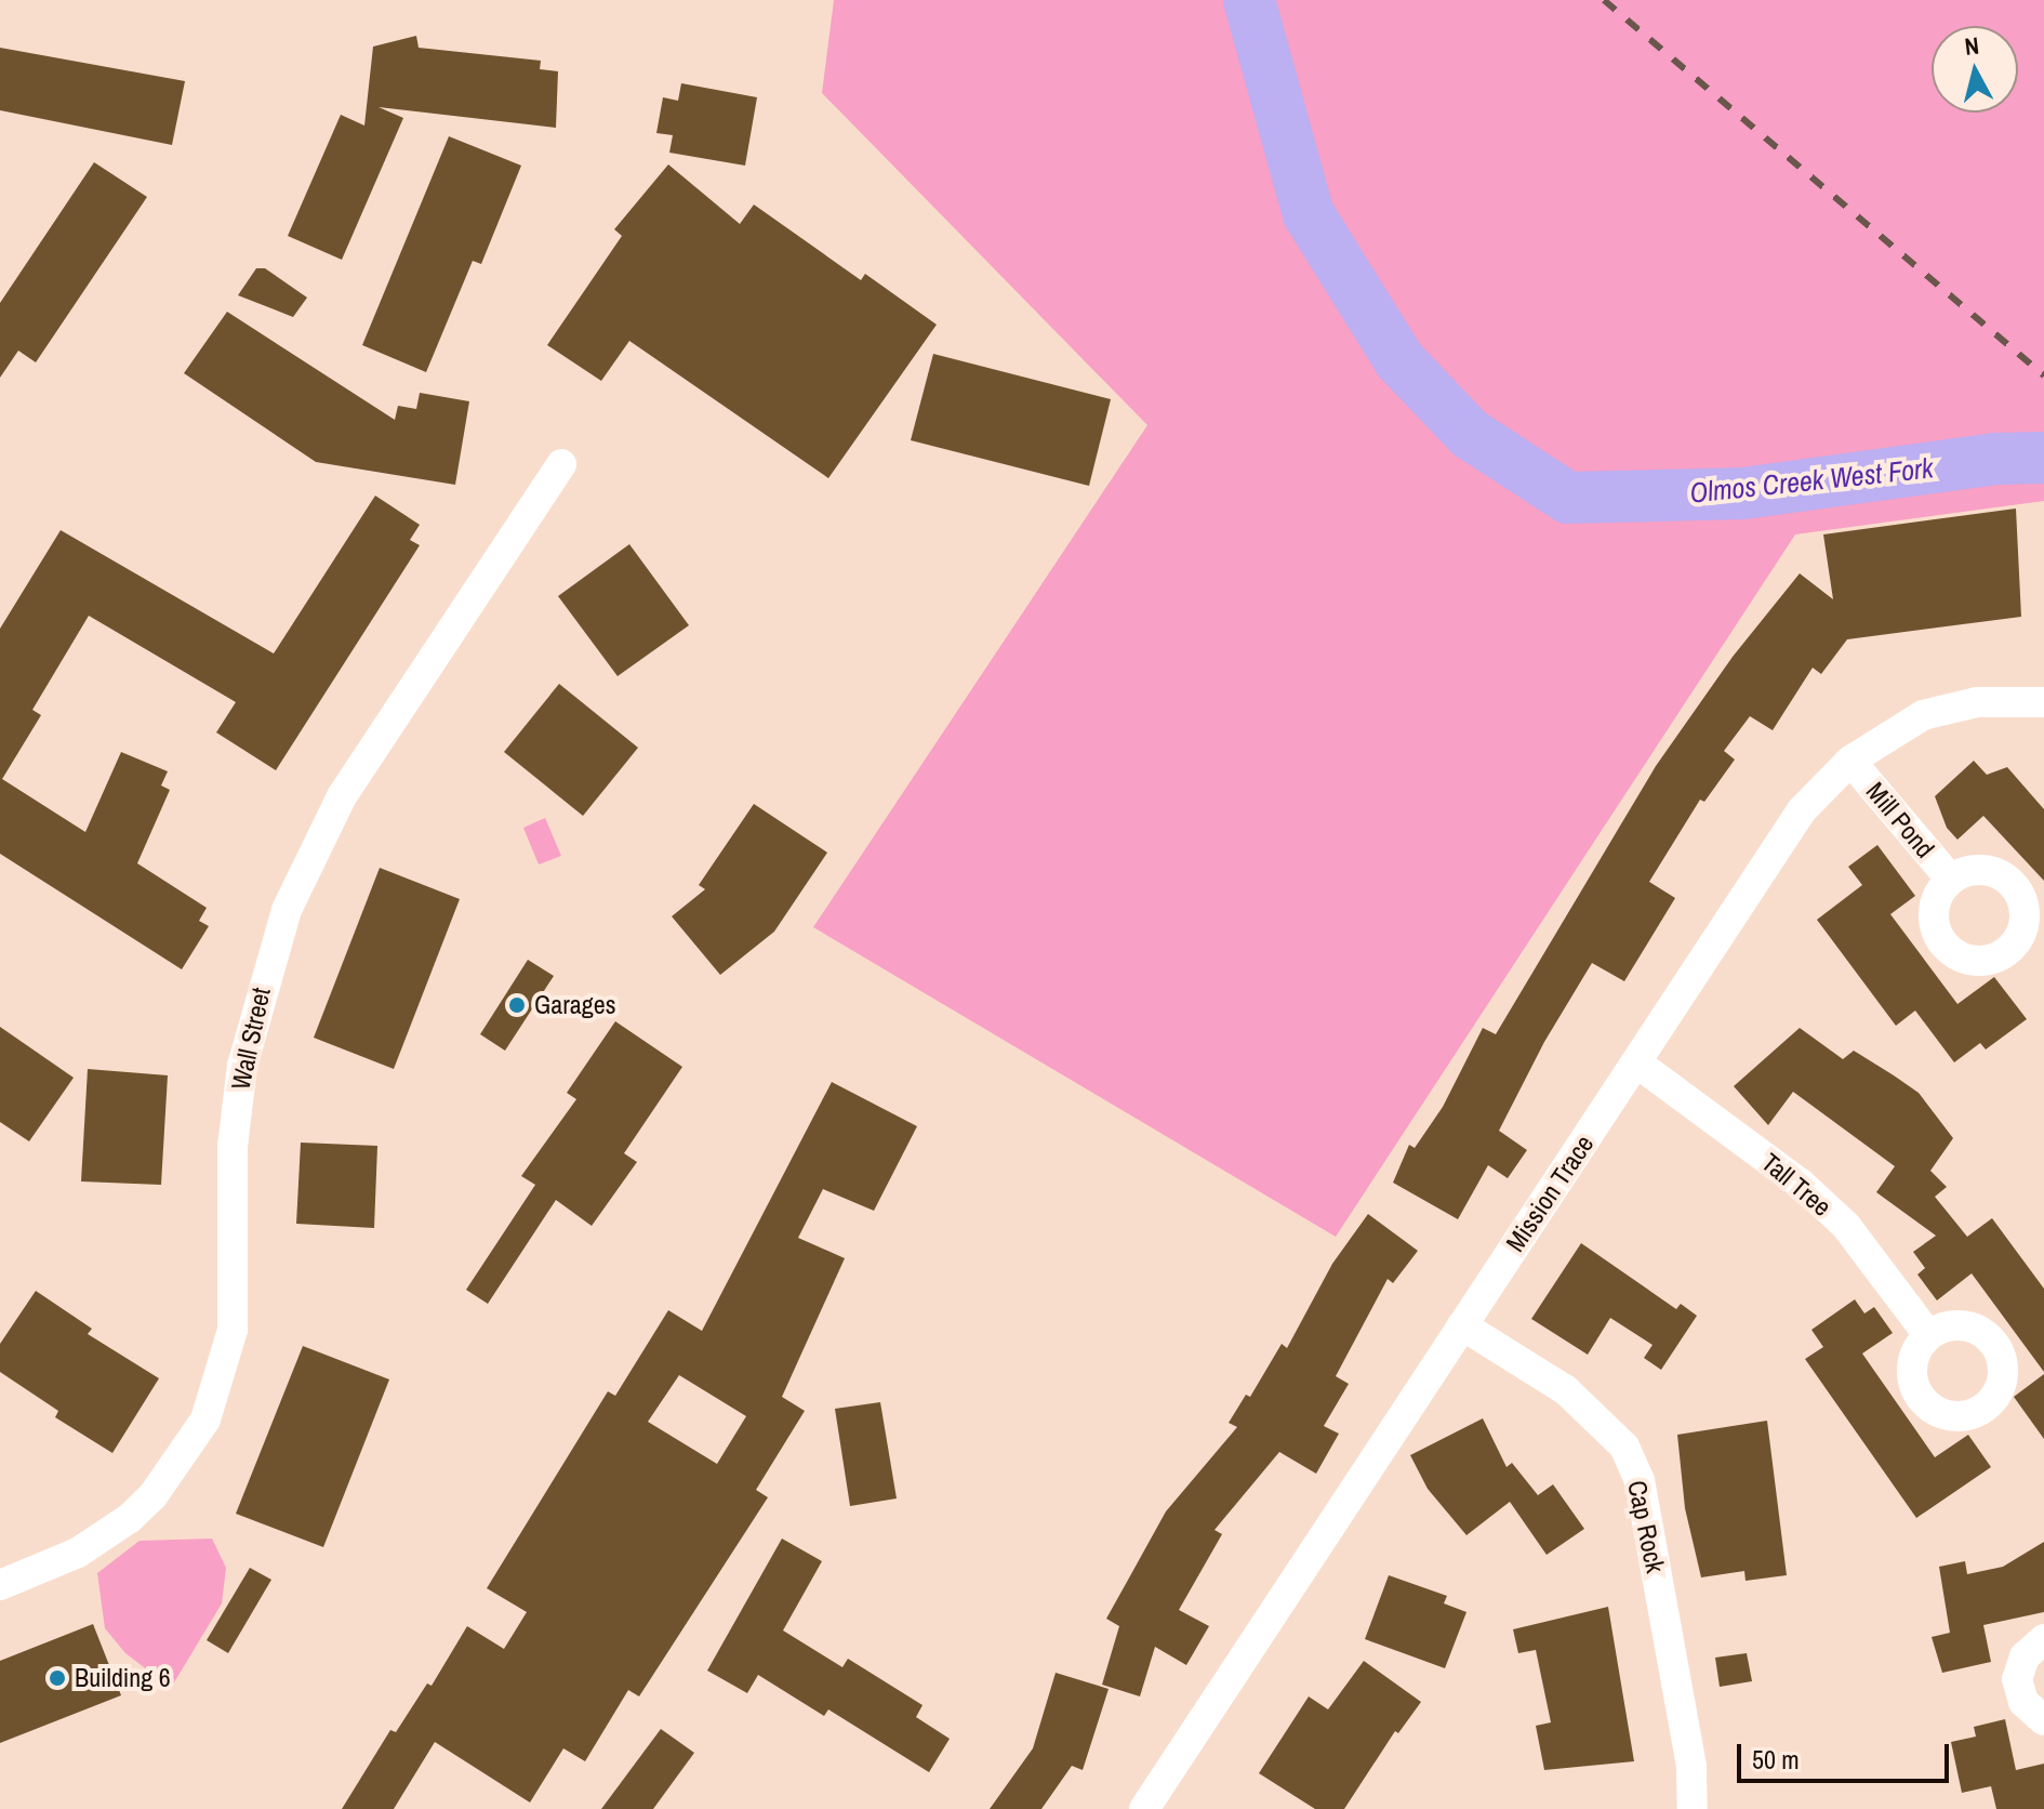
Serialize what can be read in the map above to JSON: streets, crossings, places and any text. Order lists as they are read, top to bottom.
{
  "streets": {
    "street": [
      "Mill Pond",
      "Wall Street",
      "Tall Tree",
      "Mission Trace",
      "Cap Rock"
    ]
  },
  "crossings": [
    ["Mill Pond", "Mission Trace"],
    ["Tall Tree", "Mission Trace"],
    ["Mission Trace", "Cap Rock"]
  ],
  "water": ["Olmos Creek West Fork"],
  "places": ["Garages", "Building 6"],
  "scale_bar": "50 m",
  "north": "top"
}
